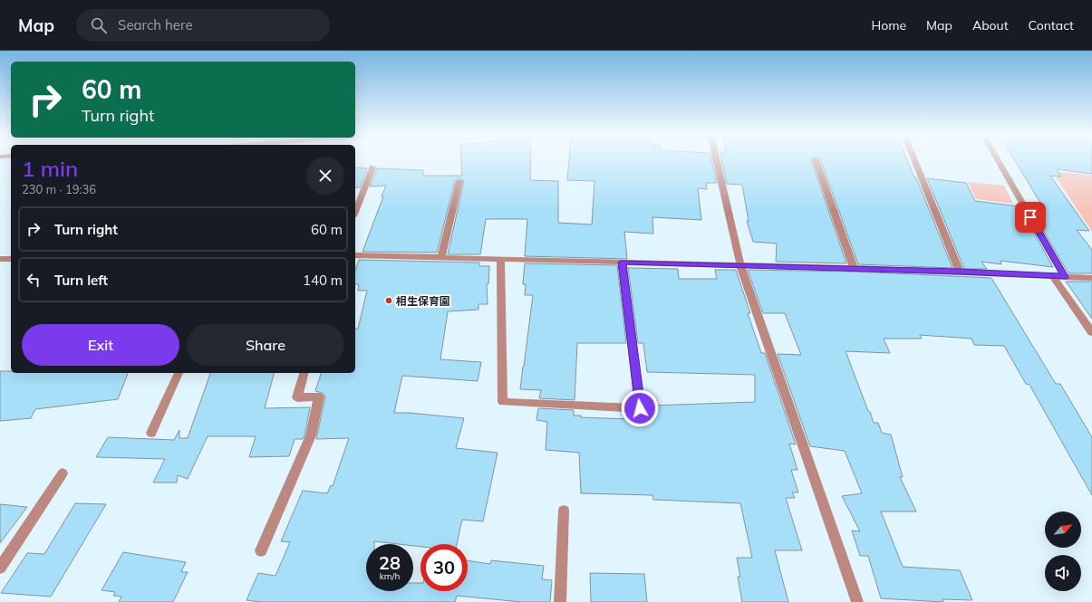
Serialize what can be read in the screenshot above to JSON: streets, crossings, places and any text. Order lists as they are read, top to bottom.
{
  "places": ["相生保育園"],
  "north": "top right",
  "page": {
    "header": "Map",
    "search": "Search here",
    "nav": [
      "Home",
      "Map",
      "About",
      "Contact"
    ],
    "turn": ["60 m", "Turn right"],
    "heading": ["1 min", "230 m · 19:36"],
    "list": [
      {
        "name": "Turn right",
        "value": "60 m"
      },
      {
        "name": "Turn left",
        "value": "140 m"
      }
    ],
    "buttons": ["Exit", "Share"],
    "speed": "28 km/h",
    "limit": "30"
  }
}
